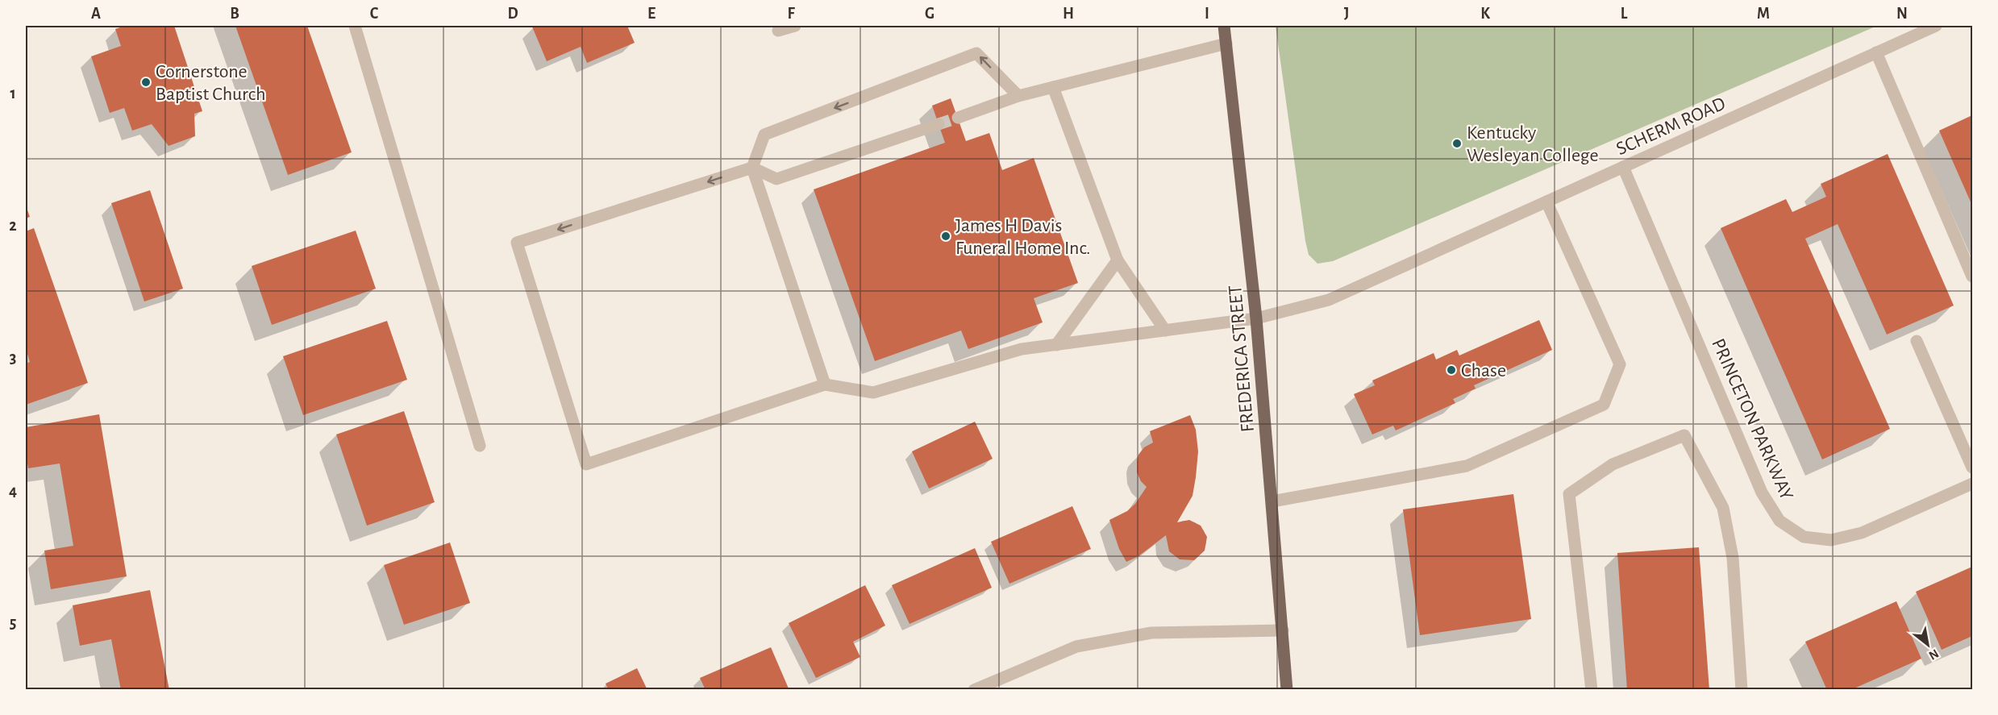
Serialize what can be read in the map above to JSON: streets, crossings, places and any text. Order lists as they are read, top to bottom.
{
  "streets": {
    "main road": ["FREDERICA STREET"],
    "street": ["SCHERM ROAD", "PRINCETON PARKWAY"]
  },
  "crossings": [
    ["SCHERM ROAD", "FREDERICA STREET"],
    ["SCHERM ROAD", "PRINCETON PARKWAY"]
  ],
  "places": [
    "Cornerstone Baptist Church",
    "Kentucky Wesleyan College",
    "James H Davis Funeral Home Inc.",
    "Chase"
  ],
  "north": "bottom right",
  "grid": {
    "columns": [
      "A",
      "B",
      "C",
      "D",
      "E",
      "F",
      "G",
      "H",
      "I",
      "J",
      "K",
      "L",
      "M",
      "N"
    ],
    "rows": [
      "1",
      "2",
      "3",
      "4",
      "5"
    ]
  }
}
